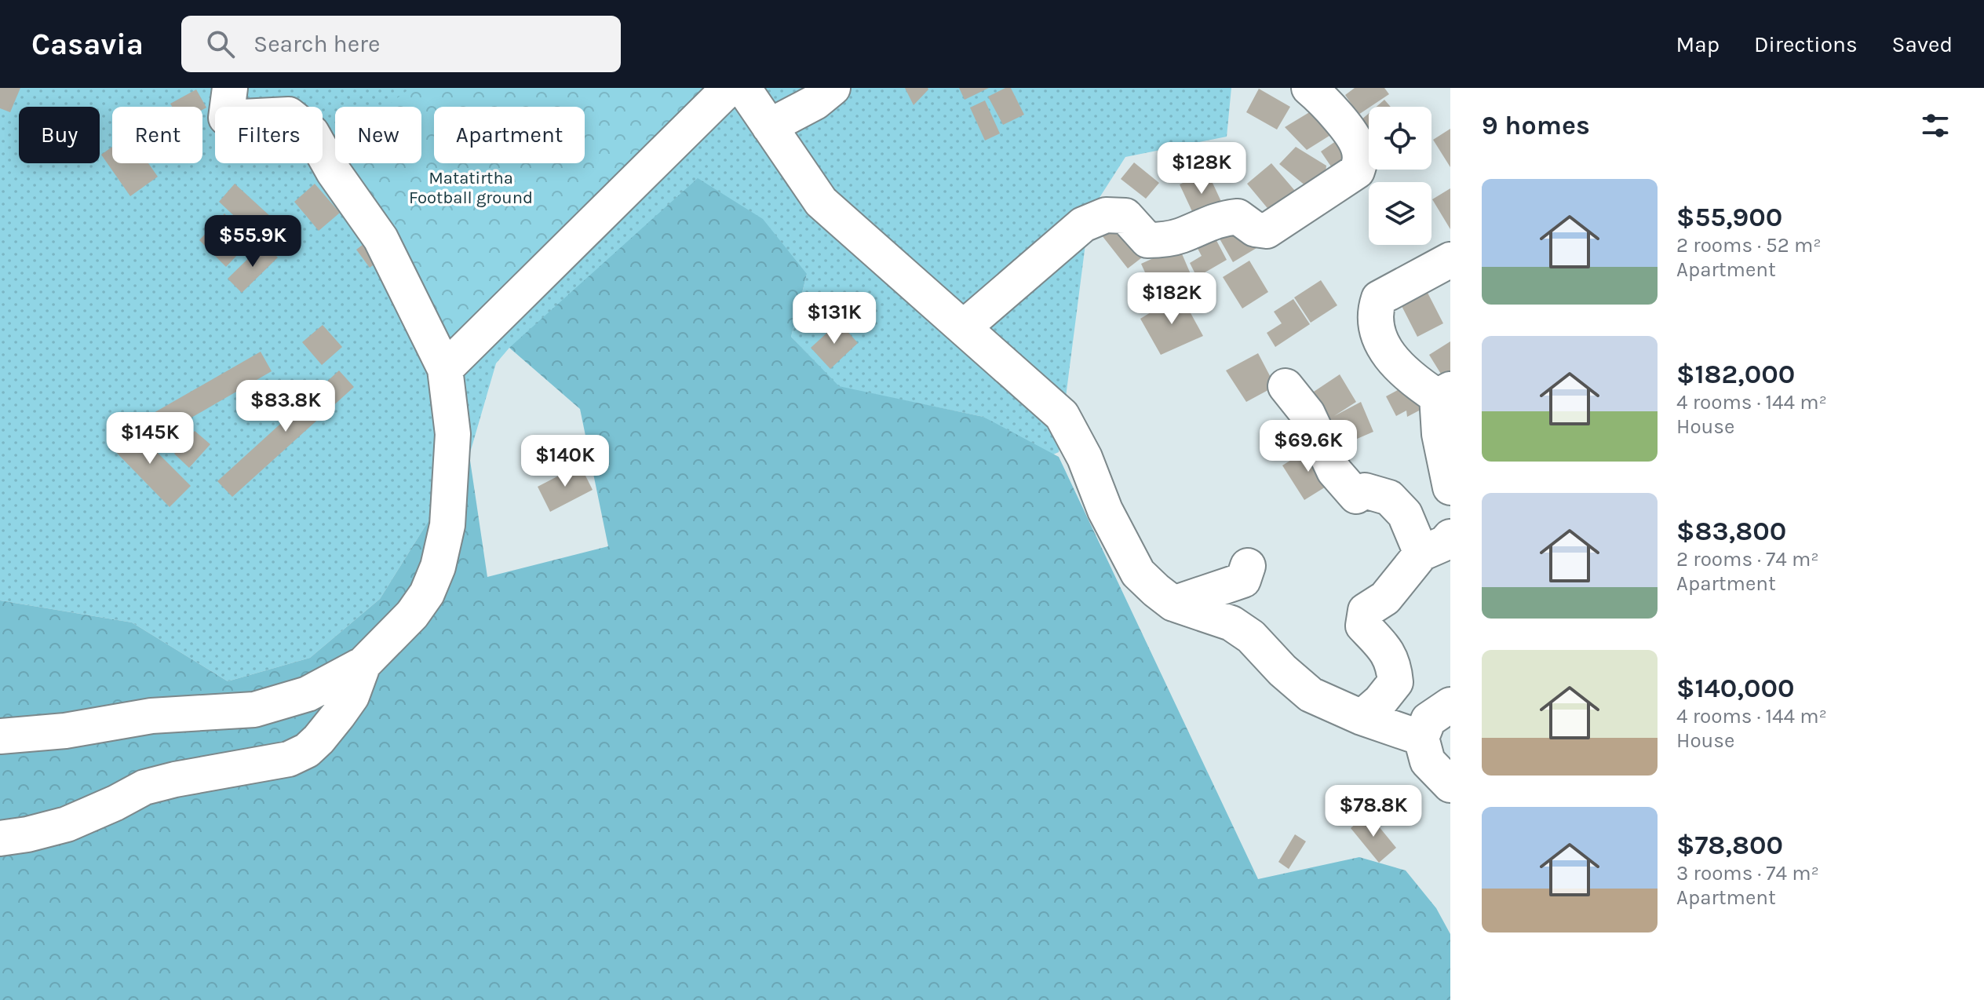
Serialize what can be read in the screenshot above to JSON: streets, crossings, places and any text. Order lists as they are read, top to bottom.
{
  "parks": ["Matatirtha Football ground"],
  "page": {
    "header": "Casavia",
    "search": "Search here",
    "nav": ["Map", "Directions", "Saved"],
    "heading": "9 homes",
    "chip": [
      "Buy",
      "Rent",
      "Filters",
      "New",
      "Apartment"
    ],
    "price": [
      "$128K",
      "$55.9K",
      "$182K",
      "$131K",
      "$83.8K",
      "$145K",
      "$69.6K",
      "$140K",
      "$78.8K"
    ],
    "list": [
      {
        "name": "$55,900",
        "note": "2 rooms · 52 m² · Apartment"
      },
      {
        "name": "$182,000",
        "note": "4 rooms · 144 m² · House"
      },
      {
        "name": "$83,800",
        "note": "2 rooms · 74 m² · Apartment"
      },
      {
        "name": "$140,000",
        "note": "4 rooms · 144 m² · House"
      },
      {
        "name": "$78,800",
        "note": "3 rooms · 74 m² · Apartment"
      }
    ]
  }
}
